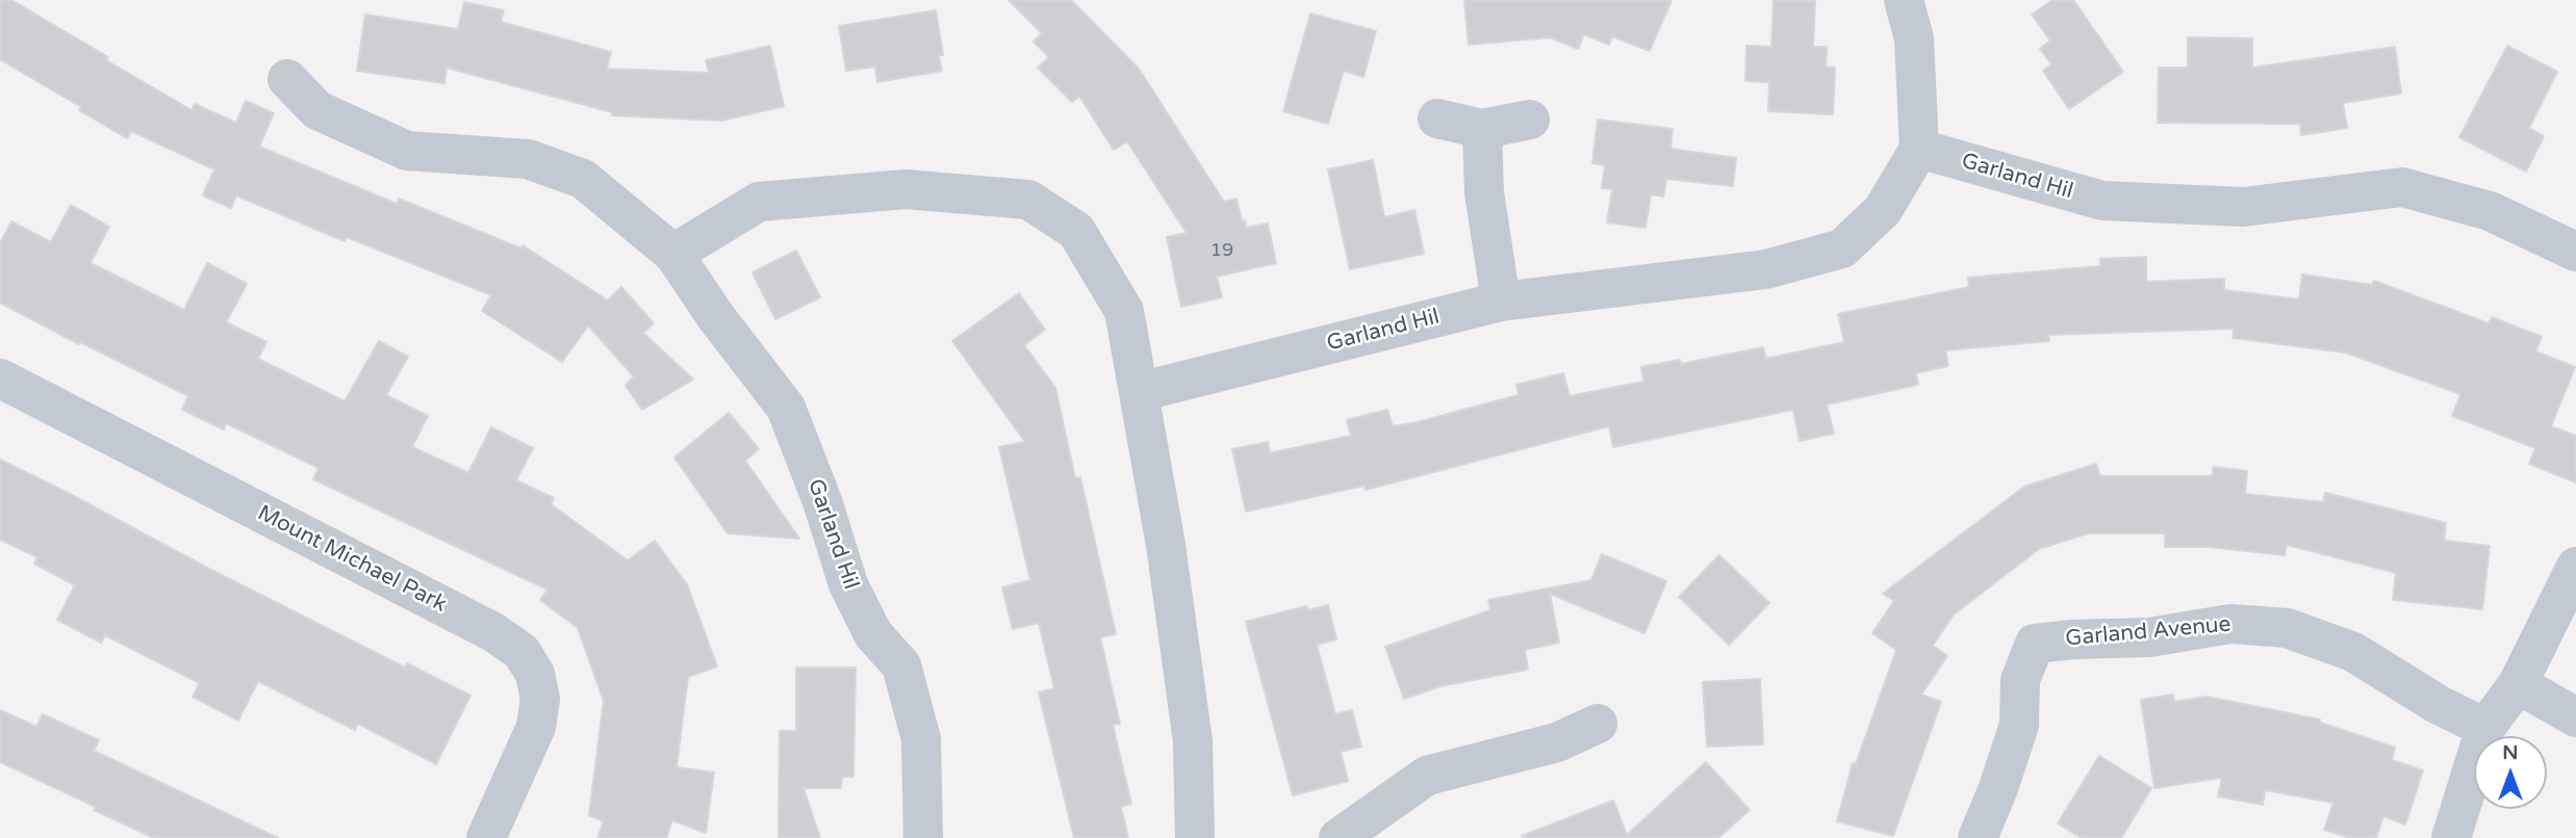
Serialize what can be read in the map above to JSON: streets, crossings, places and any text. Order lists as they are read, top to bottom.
{
  "streets": {
    "street": ["Garland Hil", "Mount Michael Park", "Garland Avenue"]
  },
  "house_numbers": ["19"],
  "north": "top"
}
